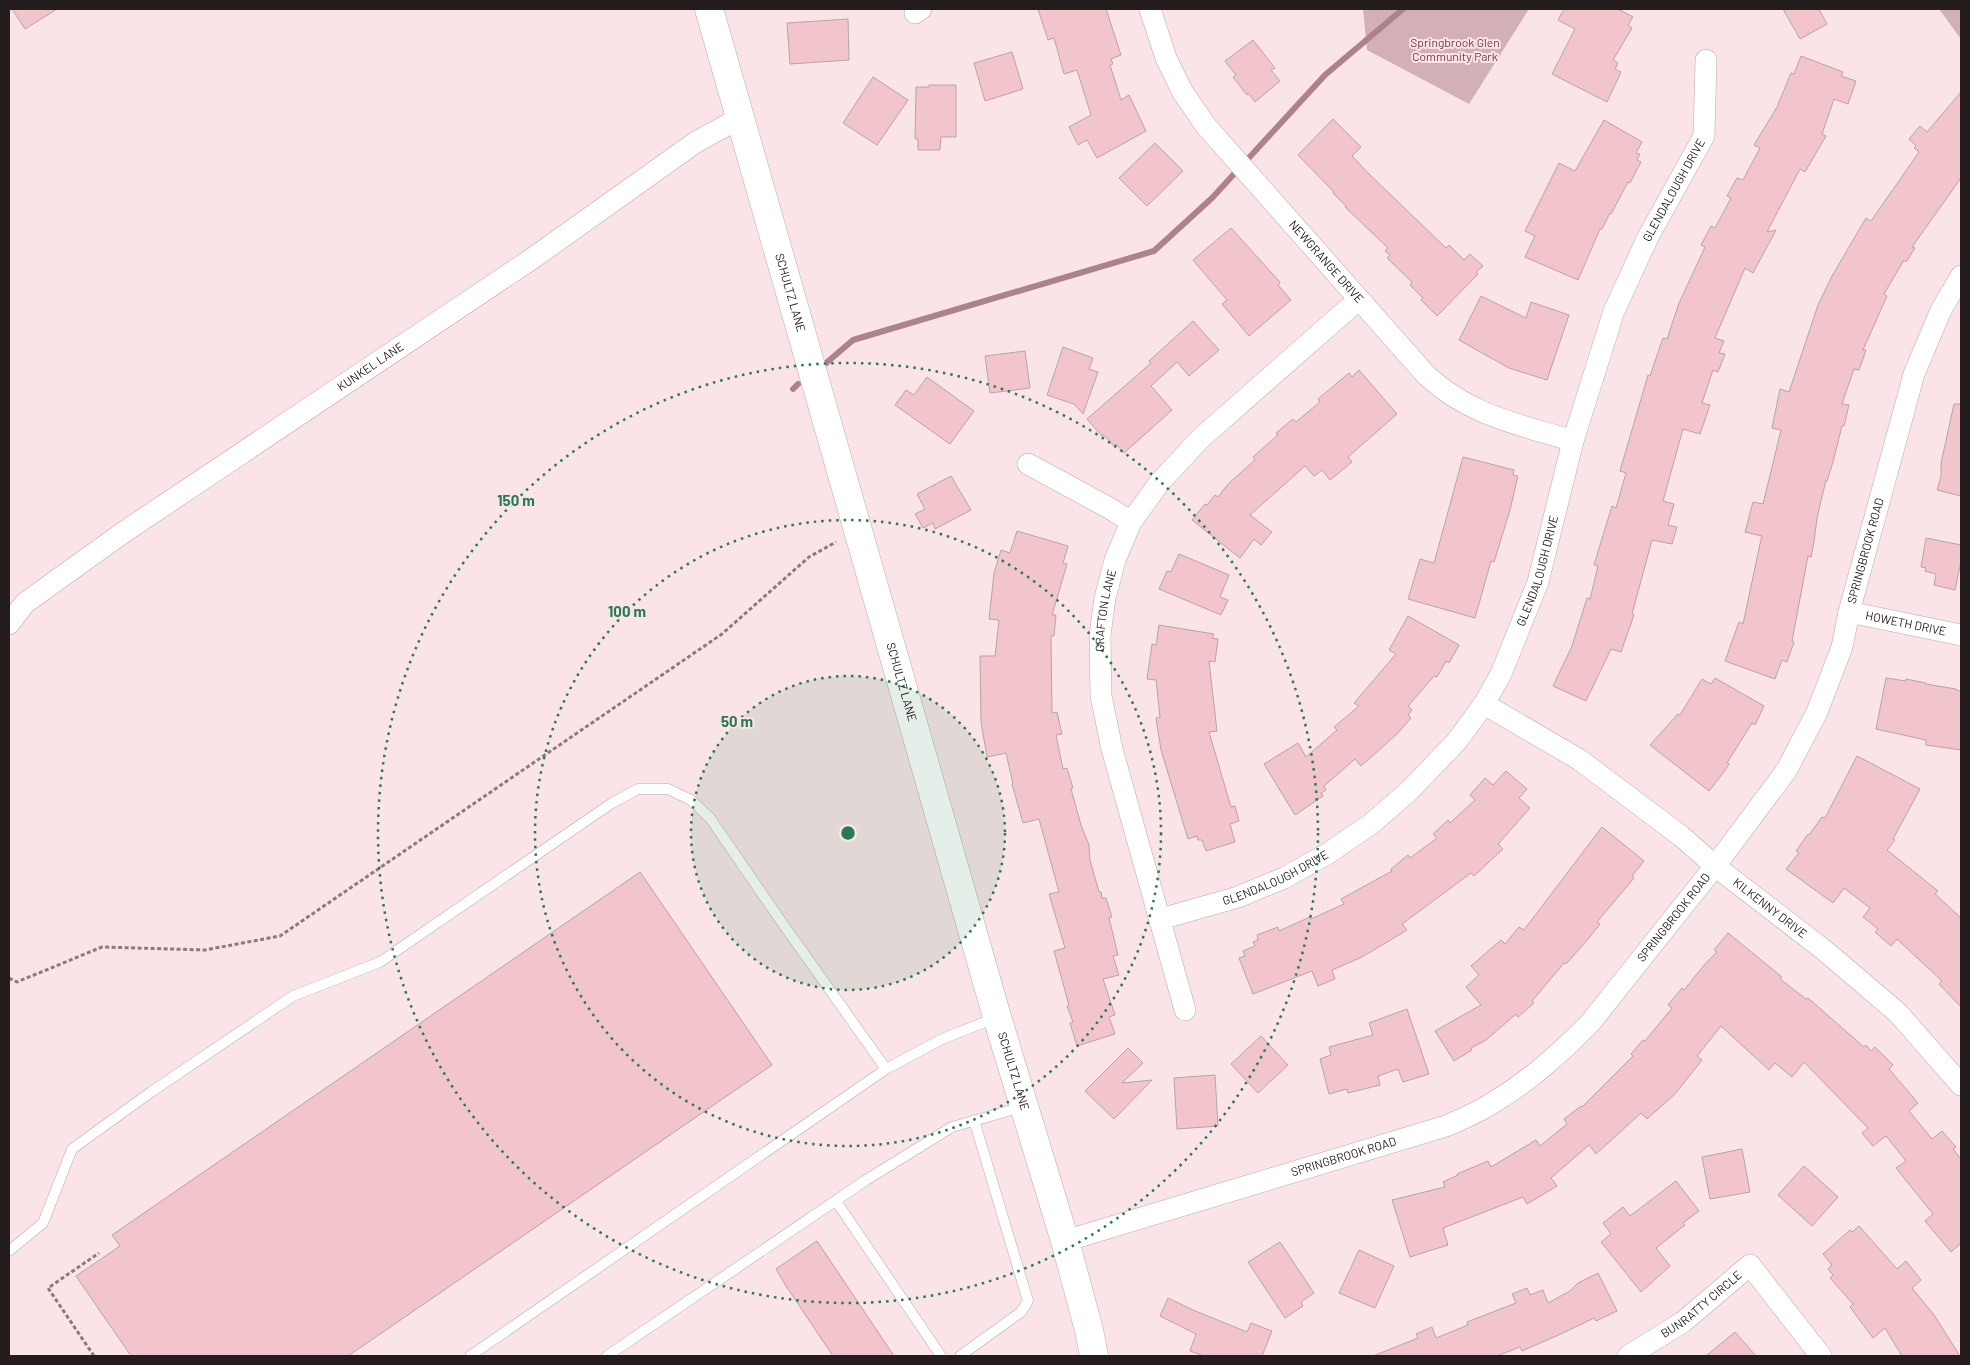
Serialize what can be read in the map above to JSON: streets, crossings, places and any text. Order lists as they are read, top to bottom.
{
  "streets": {
    "street": [
      "GLENDALOUGH DRIVE",
      "NEWGRANGE DRIVE",
      "SCHULTZ LANE",
      "KUNKEL LANE",
      "SPRINGBROOK ROAD",
      "GRAFTON LANE",
      "HOWETH DRIVE",
      "KILKENNY DRIVE",
      "BUNRATTY CIRCLE"
    ]
  },
  "crossings": [
    ["GLENDALOUGH DRIVE", "NEWGRANGE DRIVE"],
    ["GLENDALOUGH DRIVE", "GRAFTON LANE"],
    ["GLENDALOUGH DRIVE", "KILKENNY DRIVE"],
    ["NEWGRANGE DRIVE", "GRAFTON LANE"],
    ["SCHULTZ LANE", "KUNKEL LANE"],
    ["SCHULTZ LANE", "SPRINGBROOK ROAD"],
    ["SPRINGBROOK ROAD", "HOWETH DRIVE"],
    ["SPRINGBROOK ROAD", "KILKENNY DRIVE"]
  ],
  "parks": ["Springbrook Glen Community Park"],
  "rings": ["150 m", "100 m", "50 m"]
}
